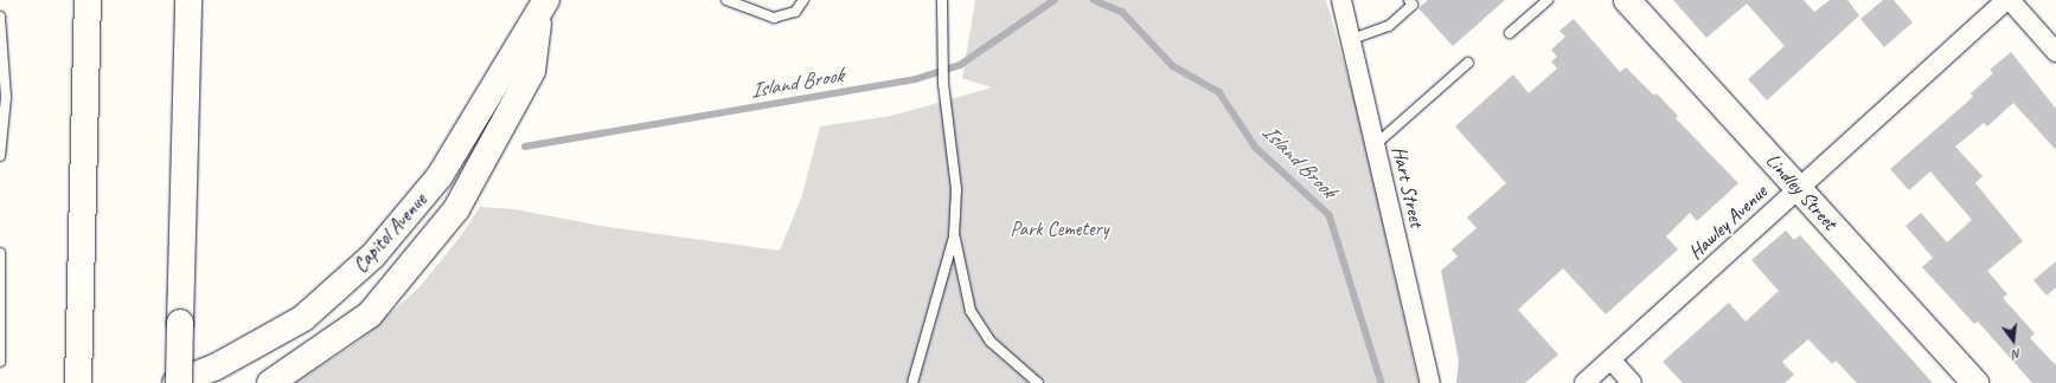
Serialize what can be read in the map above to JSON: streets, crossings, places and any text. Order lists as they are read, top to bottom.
{
  "streets": {
    "main road": ["Lindley Street", "Capitol Avenue"],
    "street": ["Hart Street", "Hawley Avenue"]
  },
  "crossings": [
    ["Lindley Street", "Hawley Avenue"]
  ],
  "water": ["Island Brook"],
  "parks": ["Park Cemetery"],
  "north": "bottom"
}
